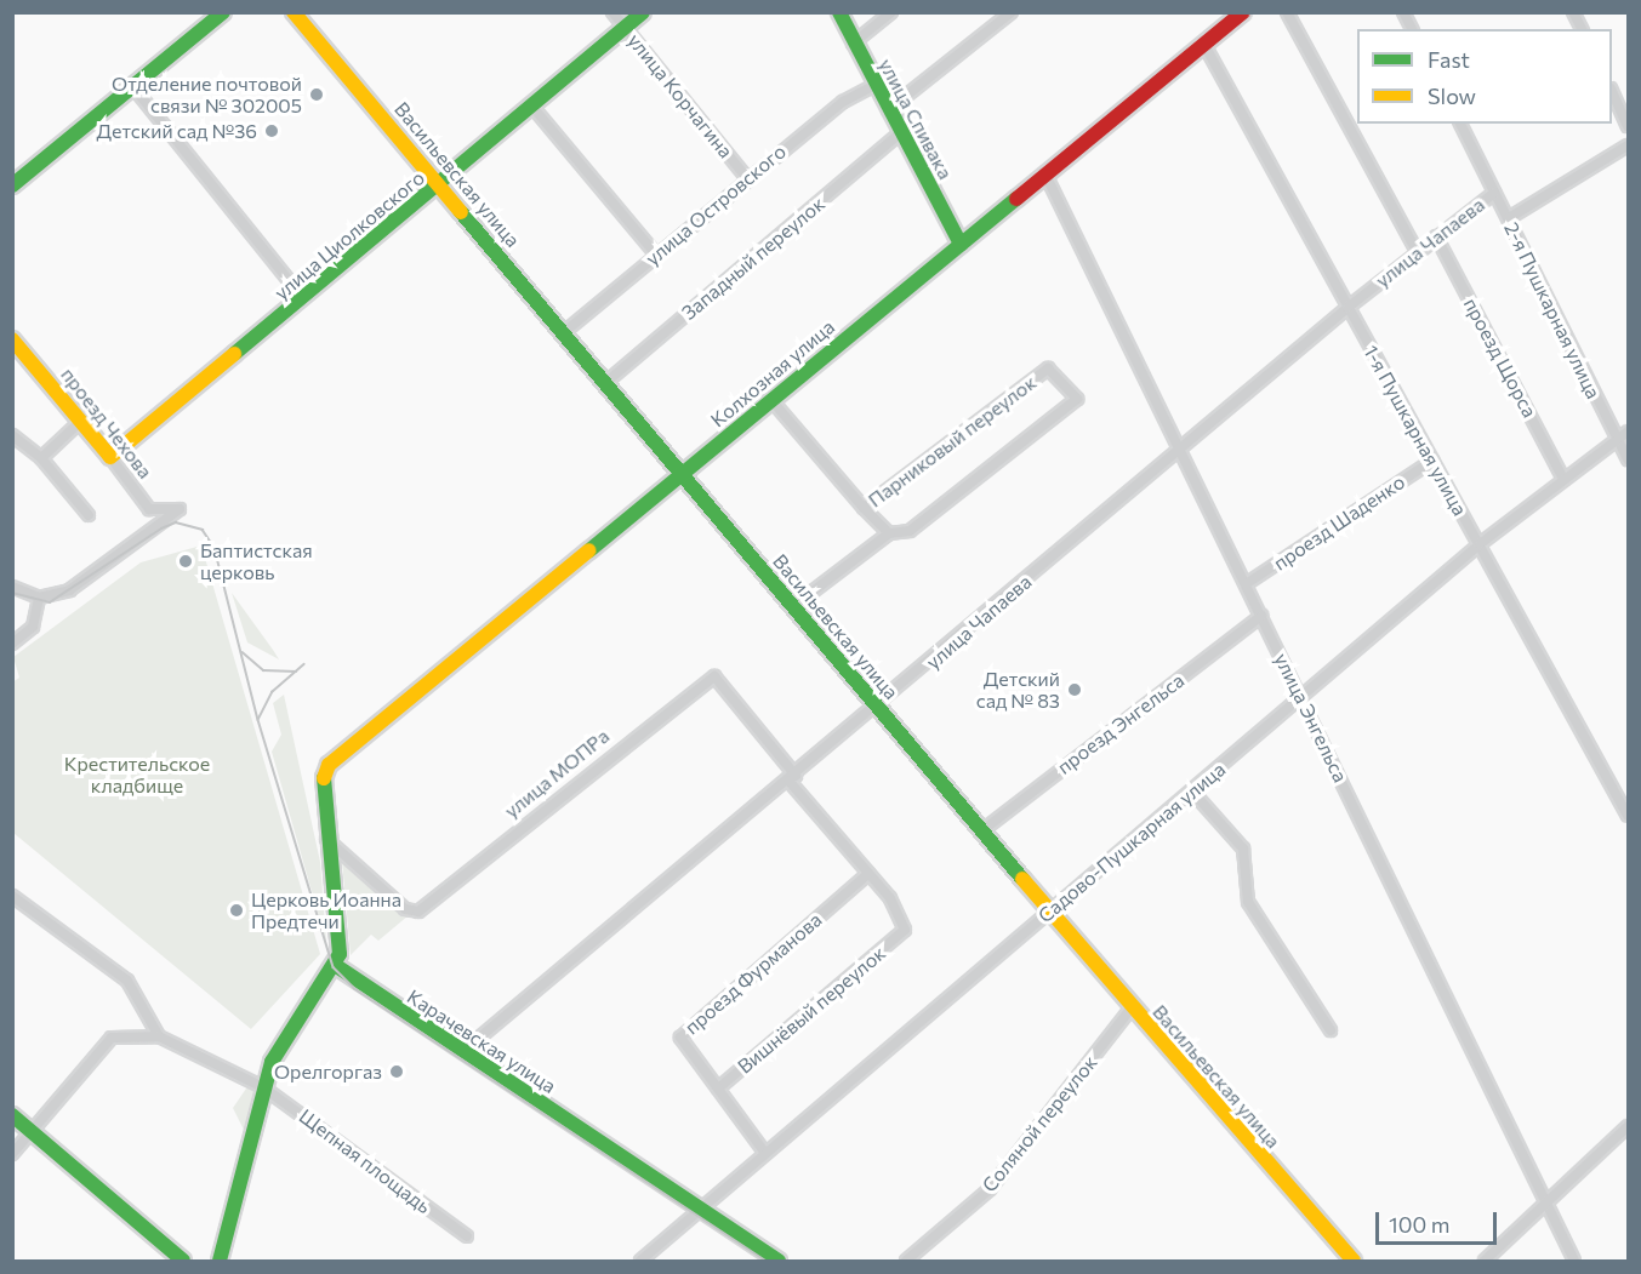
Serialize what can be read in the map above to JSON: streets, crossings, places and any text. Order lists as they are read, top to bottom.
{
  "streets": {
    "street": [
      "улица Корчагина",
      "улица Спивака",
      "Васильевская улица",
      "улица Островского",
      "улица Циолковского",
      "улица Чапаева",
      "Западный переулок",
      "2-я Пушкарная улица",
      "проезд Щорса",
      "Колхозная улица",
      "проезд Чехова",
      "1-я Пушкарная улица",
      "Парниковый переулок",
      "проезд Шаденко",
      "улица Энгельса",
      "проезд Энгельса",
      "улица МОПРа",
      "Садово-Пушкарная улица",
      "проезд Фурманова",
      "Вишнёвый переулок",
      "Карачевская улица",
      "Соляной переулок",
      "Щепная площадь"
    ]
  },
  "crossings": [
    ["улица Корчагина", "улица Островского"],
    ["улица Корчагина", "улица Циолковского"],
    ["улица Спивака", "улица Островского"],
    ["улица Спивака", "Западный переулок"],
    ["улица Спивака", "Колхозная улица"],
    ["Васильевская улица", "улица Островского"],
    ["Васильевская улица", "улица Циолковского"],
    ["Васильевская улица", "улица Чапаева"],
    ["Васильевская улица", "Западный переулок"],
    ["Васильевская улица", "Колхозная улица"],
    ["Васильевская улица", "проезд Энгельса"],
    ["Васильевская улица", "Садово-Пушкарная улица"],
    ["Васильевская улица", "Соляной переулок"],
    ["улица Циолковского", "проезд Чехова"],
    ["улица Чапаева", "2-я Пушкарная улица"],
    ["улица Чапаева", "проезд Щорса"],
    ["улица Чапаева", "1-я Пушкарная улица"],
    ["улица Чапаева", "улица Энгельса"],
    ["улица Чапаева", "улица МОПРа"],
    ["улица Чапаева", "Карачевская улица"],
    ["2-я Пушкарная улица", "Садово-Пушкарная улица"],
    ["проезд Щорса", "Садово-Пушкарная улица"],
    ["Колхозная улица", "1-я Пушкарная улица"],
    ["Колхозная улица", "Парниковый переулок"],
    ["Колхозная улица", "улица Энгельса"],
    ["Колхозная улица", "улица МОПРа"],
    ["1-я Пушкарная улица", "проезд Шаденко"],
    ["1-я Пушкарная улица", "Садово-Пушкарная улица"],
    ["проезд Шаденко", "улица Энгельса"],
    ["улица Энгельса", "проезд Энгельса"],
    ["улица Энгельса", "Садово-Пушкарная улица"],
    ["Садово-Пушкарная улица", "проезд Фурманова"],
    ["Садово-Пушкарная улица", "Карачевская улица"],
    ["проезд Фурманова", "Вишнёвый переулок"]
  ],
  "parks": ["Крестительское кладбище"],
  "places": [
    "Отделение почтовой связи № 302005",
    "Детский сад №36",
    "Баптистская церковь",
    "Детский сад № 83",
    "Церковь Иоанна Предтечи",
    "Орелгоргаз"
  ],
  "legend": ["Fast", "Slow"],
  "scale_bar": "100 m"
}
